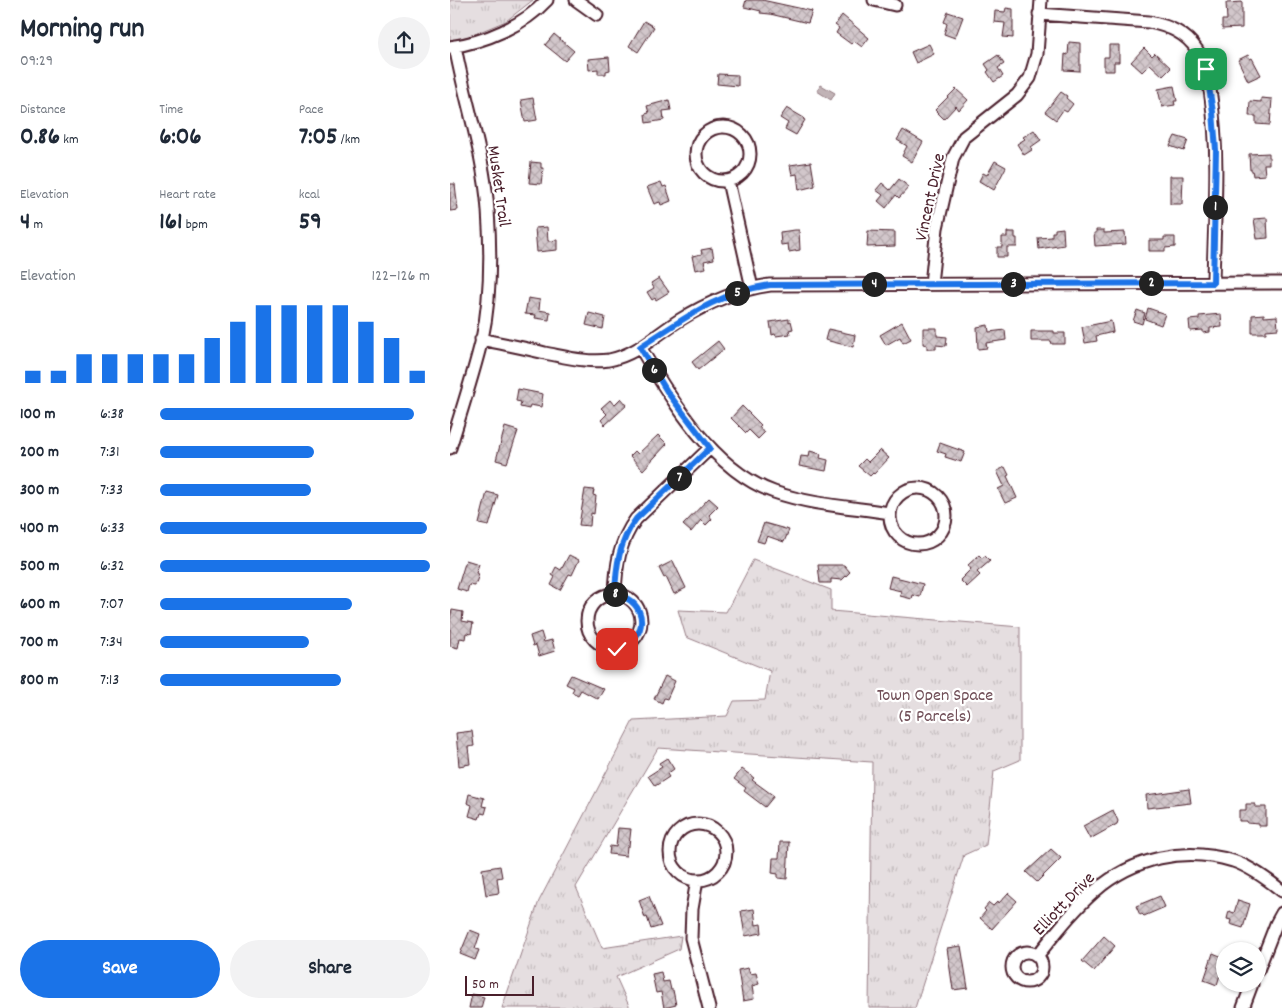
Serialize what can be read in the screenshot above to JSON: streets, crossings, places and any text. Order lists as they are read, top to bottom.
{
  "streets": {
    "street": ["Musket Trail", "Vincent Drive", "Elliott Drive"]
  },
  "parks": ["Town Open Space (5 Parcels)"],
  "scale_bar": "50 m",
  "page": {
    "heading": ["Morning run", "09:29"],
    "stats": [
      ["Distance", "0.86 km"],
      ["Time", "6:06"],
      ["Pace", "7:05 /km"],
      ["Elevation", "4 m"],
      ["Heart rate", "161 bpm"],
      ["kcal", "59"]
    ],
    "pins": [
      "1",
      "2",
      "3",
      "4",
      "5",
      "6",
      "7",
      "8"
    ],
    "chart": ["Elevation", "122–126 m"],
    "list": [
      {
        "name": "100 m",
        "note": "6:38"
      },
      {
        "name": "200 m",
        "note": "7:31"
      },
      {
        "name": "300 m",
        "note": "7:33"
      },
      {
        "name": "400 m",
        "note": "6:33"
      },
      {
        "name": "500 m",
        "note": "6:32"
      },
      {
        "name": "600 m",
        "note": "7:07"
      },
      {
        "name": "700 m",
        "note": "7:34"
      },
      {
        "name": "800 m",
        "note": "7:13"
      }
    ],
    "buttons": ["Save", "Share"],
    "scale": "50 m"
  }
}
